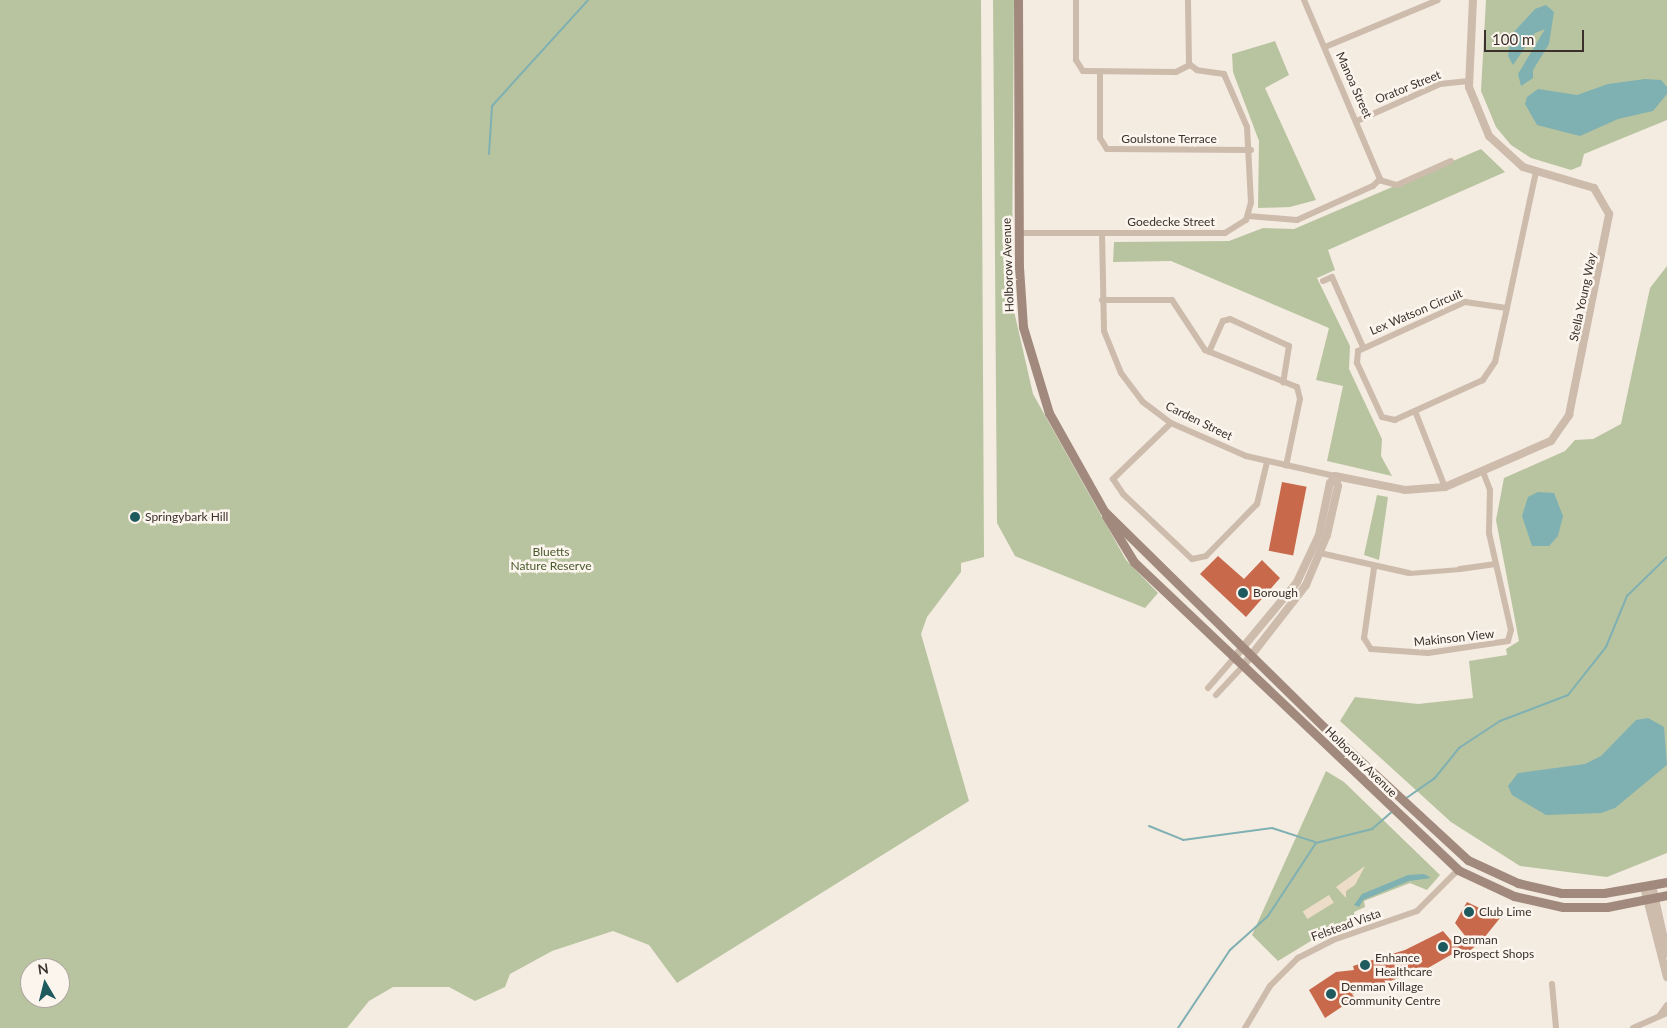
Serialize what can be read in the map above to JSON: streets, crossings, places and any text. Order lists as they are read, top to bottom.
{
  "streets": {
    "main road": ["Holborow Avenue", "Felstead Vista"],
    "street": [
      "Manoa Street",
      "Orator Street",
      "Goulstone Terrace",
      "Goedecke Street",
      "Stella Young Way",
      "Lex Watson Circuit",
      "Carden Street",
      "Makinson View"
    ]
  },
  "crossings": [
    ["Manoa Street", "Orator Street"],
    ["Orator Street", "Stella Young Way"],
    ["Goedecke Street", "Holborow Avenue"],
    ["Goedecke Street", "Carden Street"],
    ["Holborow Avenue", "Felstead Vista"],
    ["Stella Young Way", "Lex Watson Circuit"],
    ["Stella Young Way", "Carden Street"],
    ["Stella Young Way", "Makinson View"]
  ],
  "parks": ["Bluetts Nature Reserve"],
  "places": [
    "Springybark Hill",
    "Borough",
    "Club Lime",
    "Denman Prospect Shops",
    "Enhance Healthcare",
    "Denman Village Community Centre"
  ],
  "scale_bar": "100 m",
  "north": "top"
}
